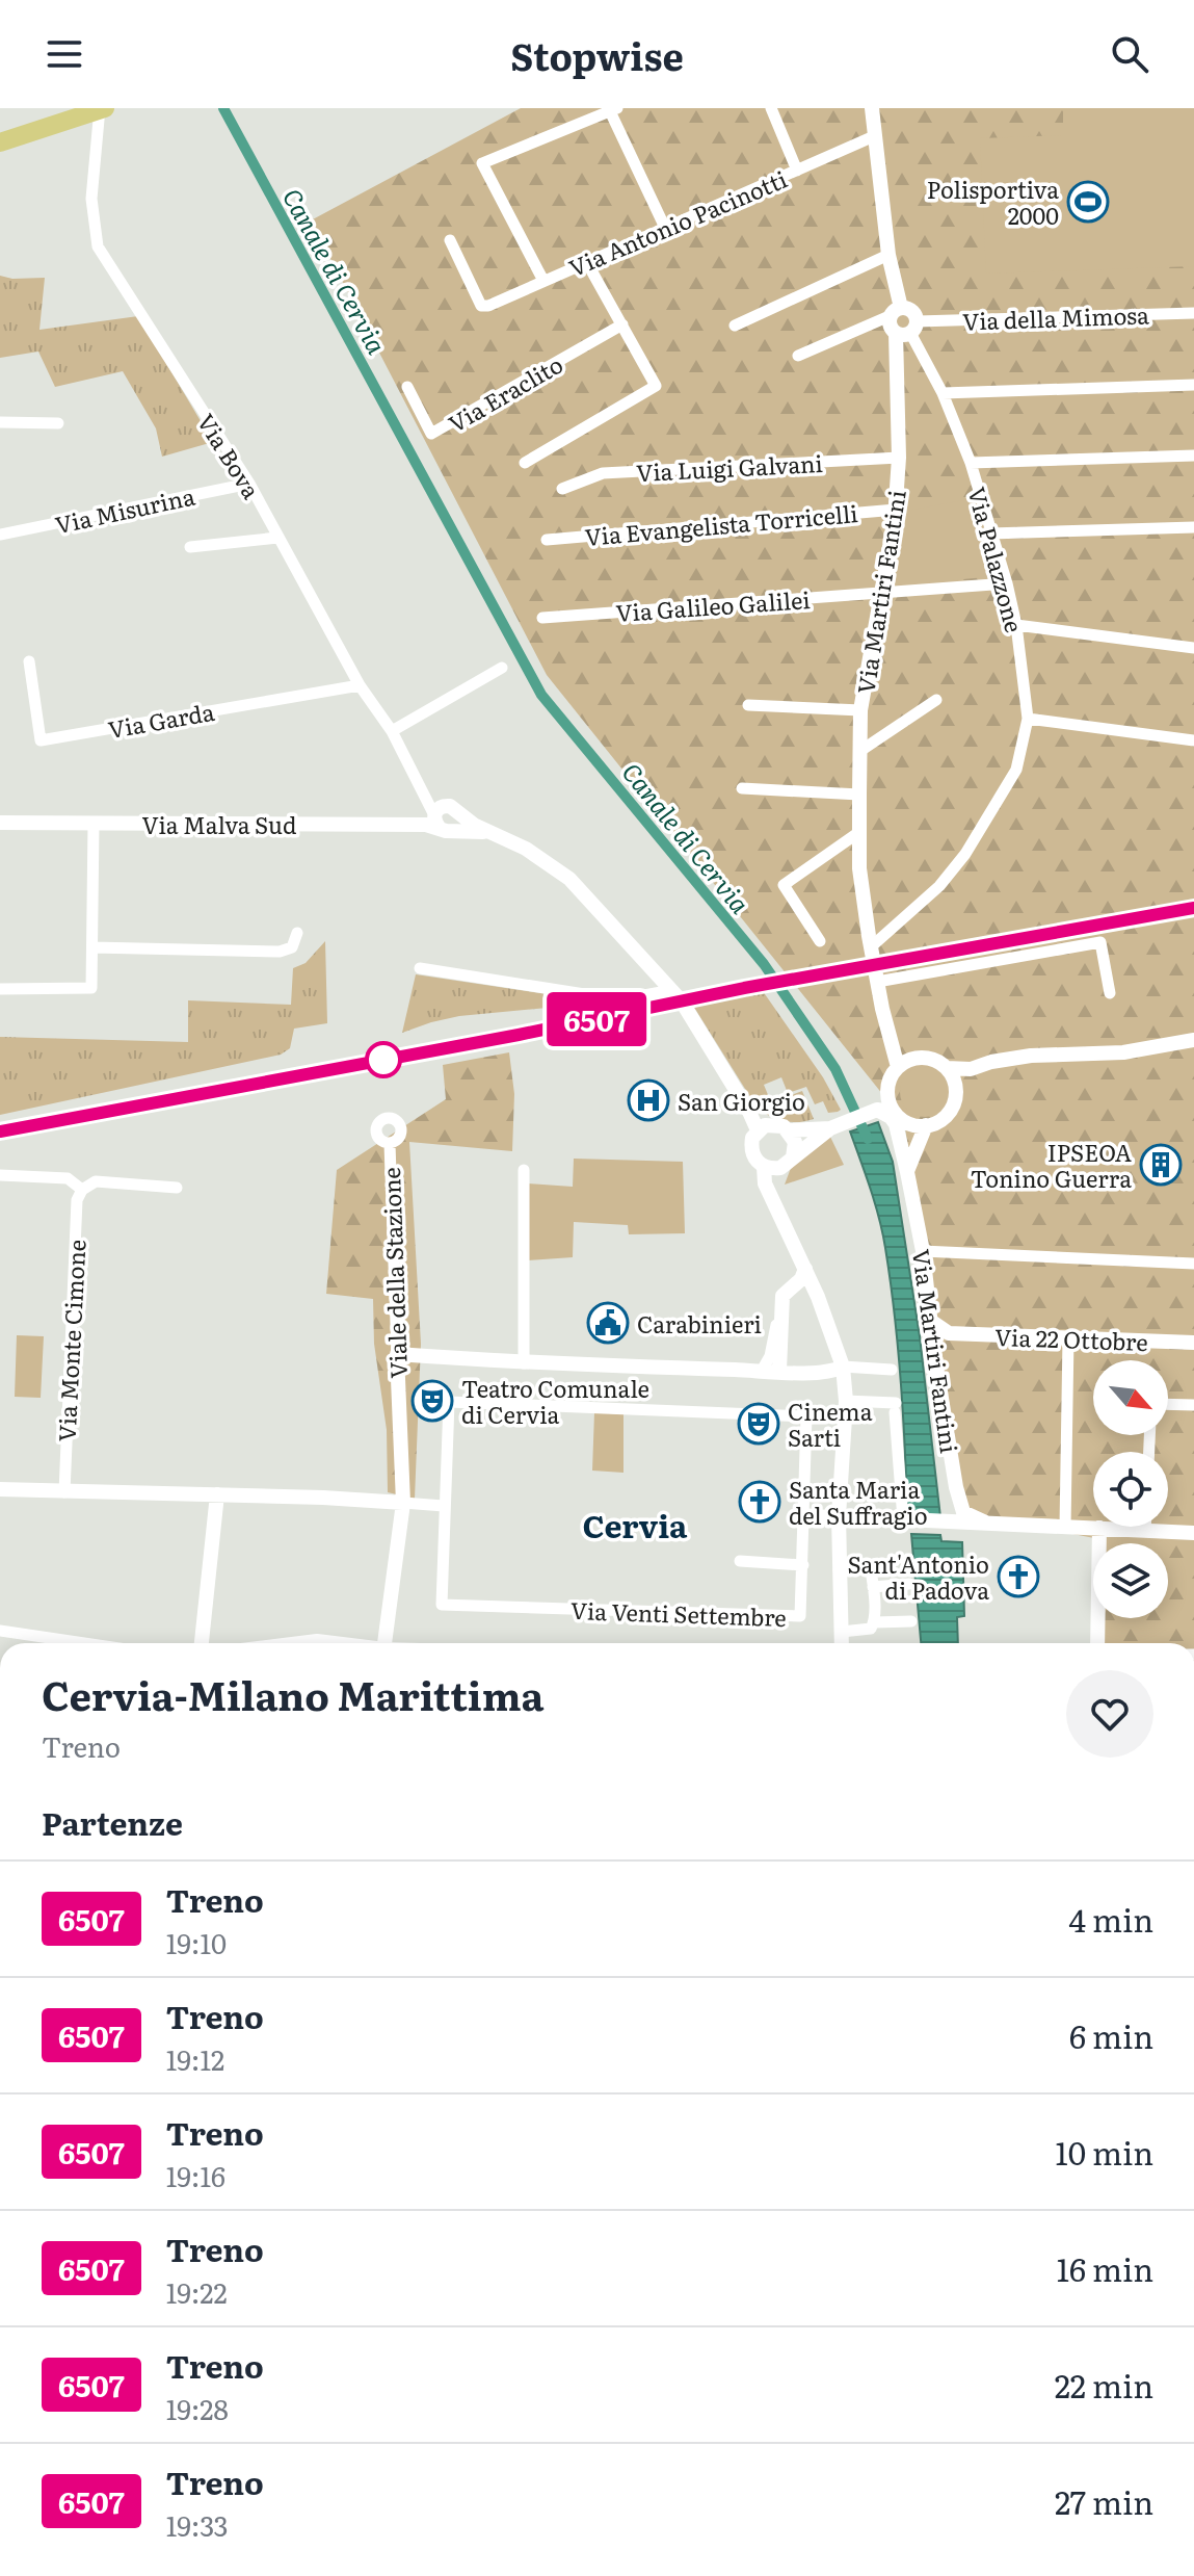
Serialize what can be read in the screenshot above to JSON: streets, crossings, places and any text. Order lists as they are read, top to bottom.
{
  "streets": {
    "street": [
      "Via Antonio Pacinotti",
      "Via della Mimosa",
      "Via Eraclito",
      "Via Bova",
      "Via Luigi Galvani",
      "Via Misurina",
      "Via Evangelista Torricelli",
      "Via Palazzone",
      "Via Martiri Fantini",
      "Via Galileo Galilei",
      "Via Garda",
      "Via Malva Sud",
      "Viale della Stazione",
      "Via 22 Ottobre",
      "Via Monte Cimone",
      "Via Venti Settembre"
    ]
  },
  "crossings": [
    ["Via Antonio Pacinotti", "Via Martiri Fantini"],
    ["Via della Mimosa", "Via Palazzone"],
    ["Via della Mimosa", "Via Martiri Fantini"],
    ["Via Bova", "Via Misurina"],
    ["Via Bova", "Via Garda"],
    ["Via Bova", "Via Malva Sud"],
    ["Via Luigi Galvani", "Via Martiri Fantini"],
    ["Via Evangelista Torricelli", "Via Martiri Fantini"],
    ["Via Palazzone", "Via Martiri Fantini"],
    ["Via Palazzone", "Via Galileo Galilei"],
    ["Via Martiri Fantini", "Via Galileo Galilei"]
  ],
  "districts": ["Cervia"],
  "water": ["Canale di Cervia"],
  "places": {
    "sports": ["Polisportiva 2000"],
    "hospital": ["San Giorgio"],
    "building": ["IPSEOA Tonino Guerra"],
    "public building": ["Carabinieri"],
    "theatre": ["Teatro Comunale di Cervia", "Cinema Sarti"],
    "church": ["Santa Maria del Suffragio", "Sant'Antonio di Padova"]
  },
  "north": "bottom right",
  "page": {
    "header": "Stopwise",
    "on_map": "6507",
    "heading": [
      ["Cervia-Milano Marittima", "Treno"],
      "Partenze"
    ],
    "list": [
      {
        "mark": "6507",
        "name": "Treno",
        "note": "19:10",
        "value": "4 min"
      },
      {
        "mark": "6507",
        "name": "Treno",
        "note": "19:12",
        "value": "6 min"
      },
      {
        "mark": "6507",
        "name": "Treno",
        "note": "19:16",
        "value": "10 min"
      },
      {
        "mark": "6507",
        "name": "Treno",
        "note": "19:22",
        "value": "16 min"
      },
      {
        "mark": "6507",
        "name": "Treno",
        "note": "19:28",
        "value": "22 min"
      },
      {
        "mark": "6507",
        "name": "Treno",
        "note": "19:33",
        "value": "27 min"
      }
    ]
  }
}
